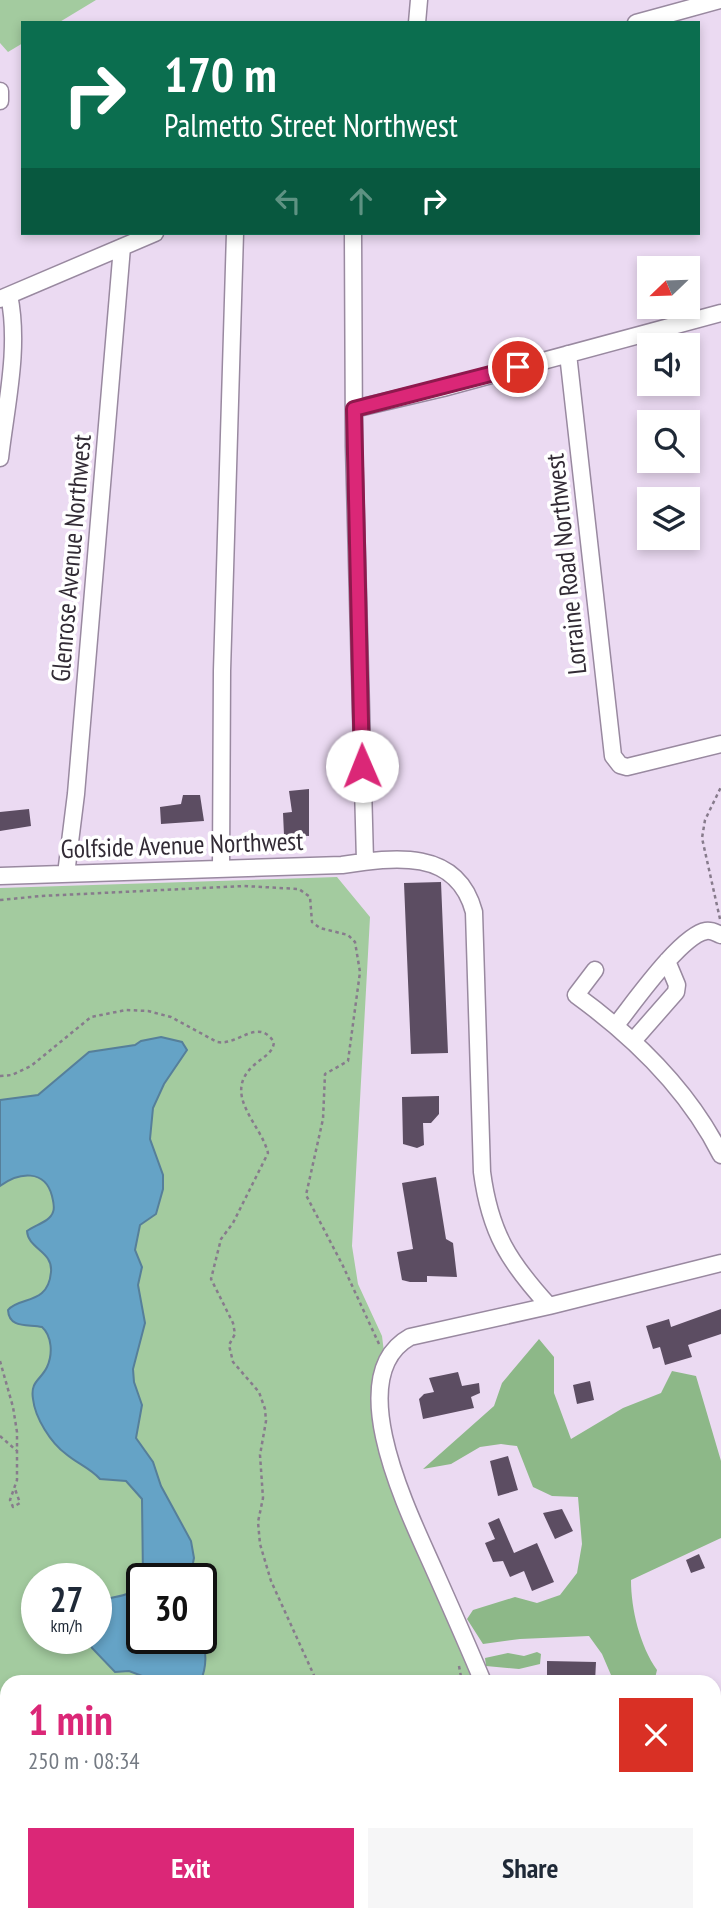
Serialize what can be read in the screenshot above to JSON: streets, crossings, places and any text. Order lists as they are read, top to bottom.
{
  "streets": {
    "street": ["Glenrose Avenue Northwest", "Lorraine Road Northwest", "Golfside Avenue Northwest"]
  },
  "crossings": [
    ["Glenrose Avenue Northwest", "Golfside Avenue Northwest"]
  ],
  "north": "bottom left",
  "page": {
    "turn": ["170 m", "Palmetto Street Northwest"],
    "speed": "27 km/h",
    "limit": "30",
    "heading": ["1 min", "250 m · 08:34"],
    "buttons": ["Exit", "Share"]
  }
}
